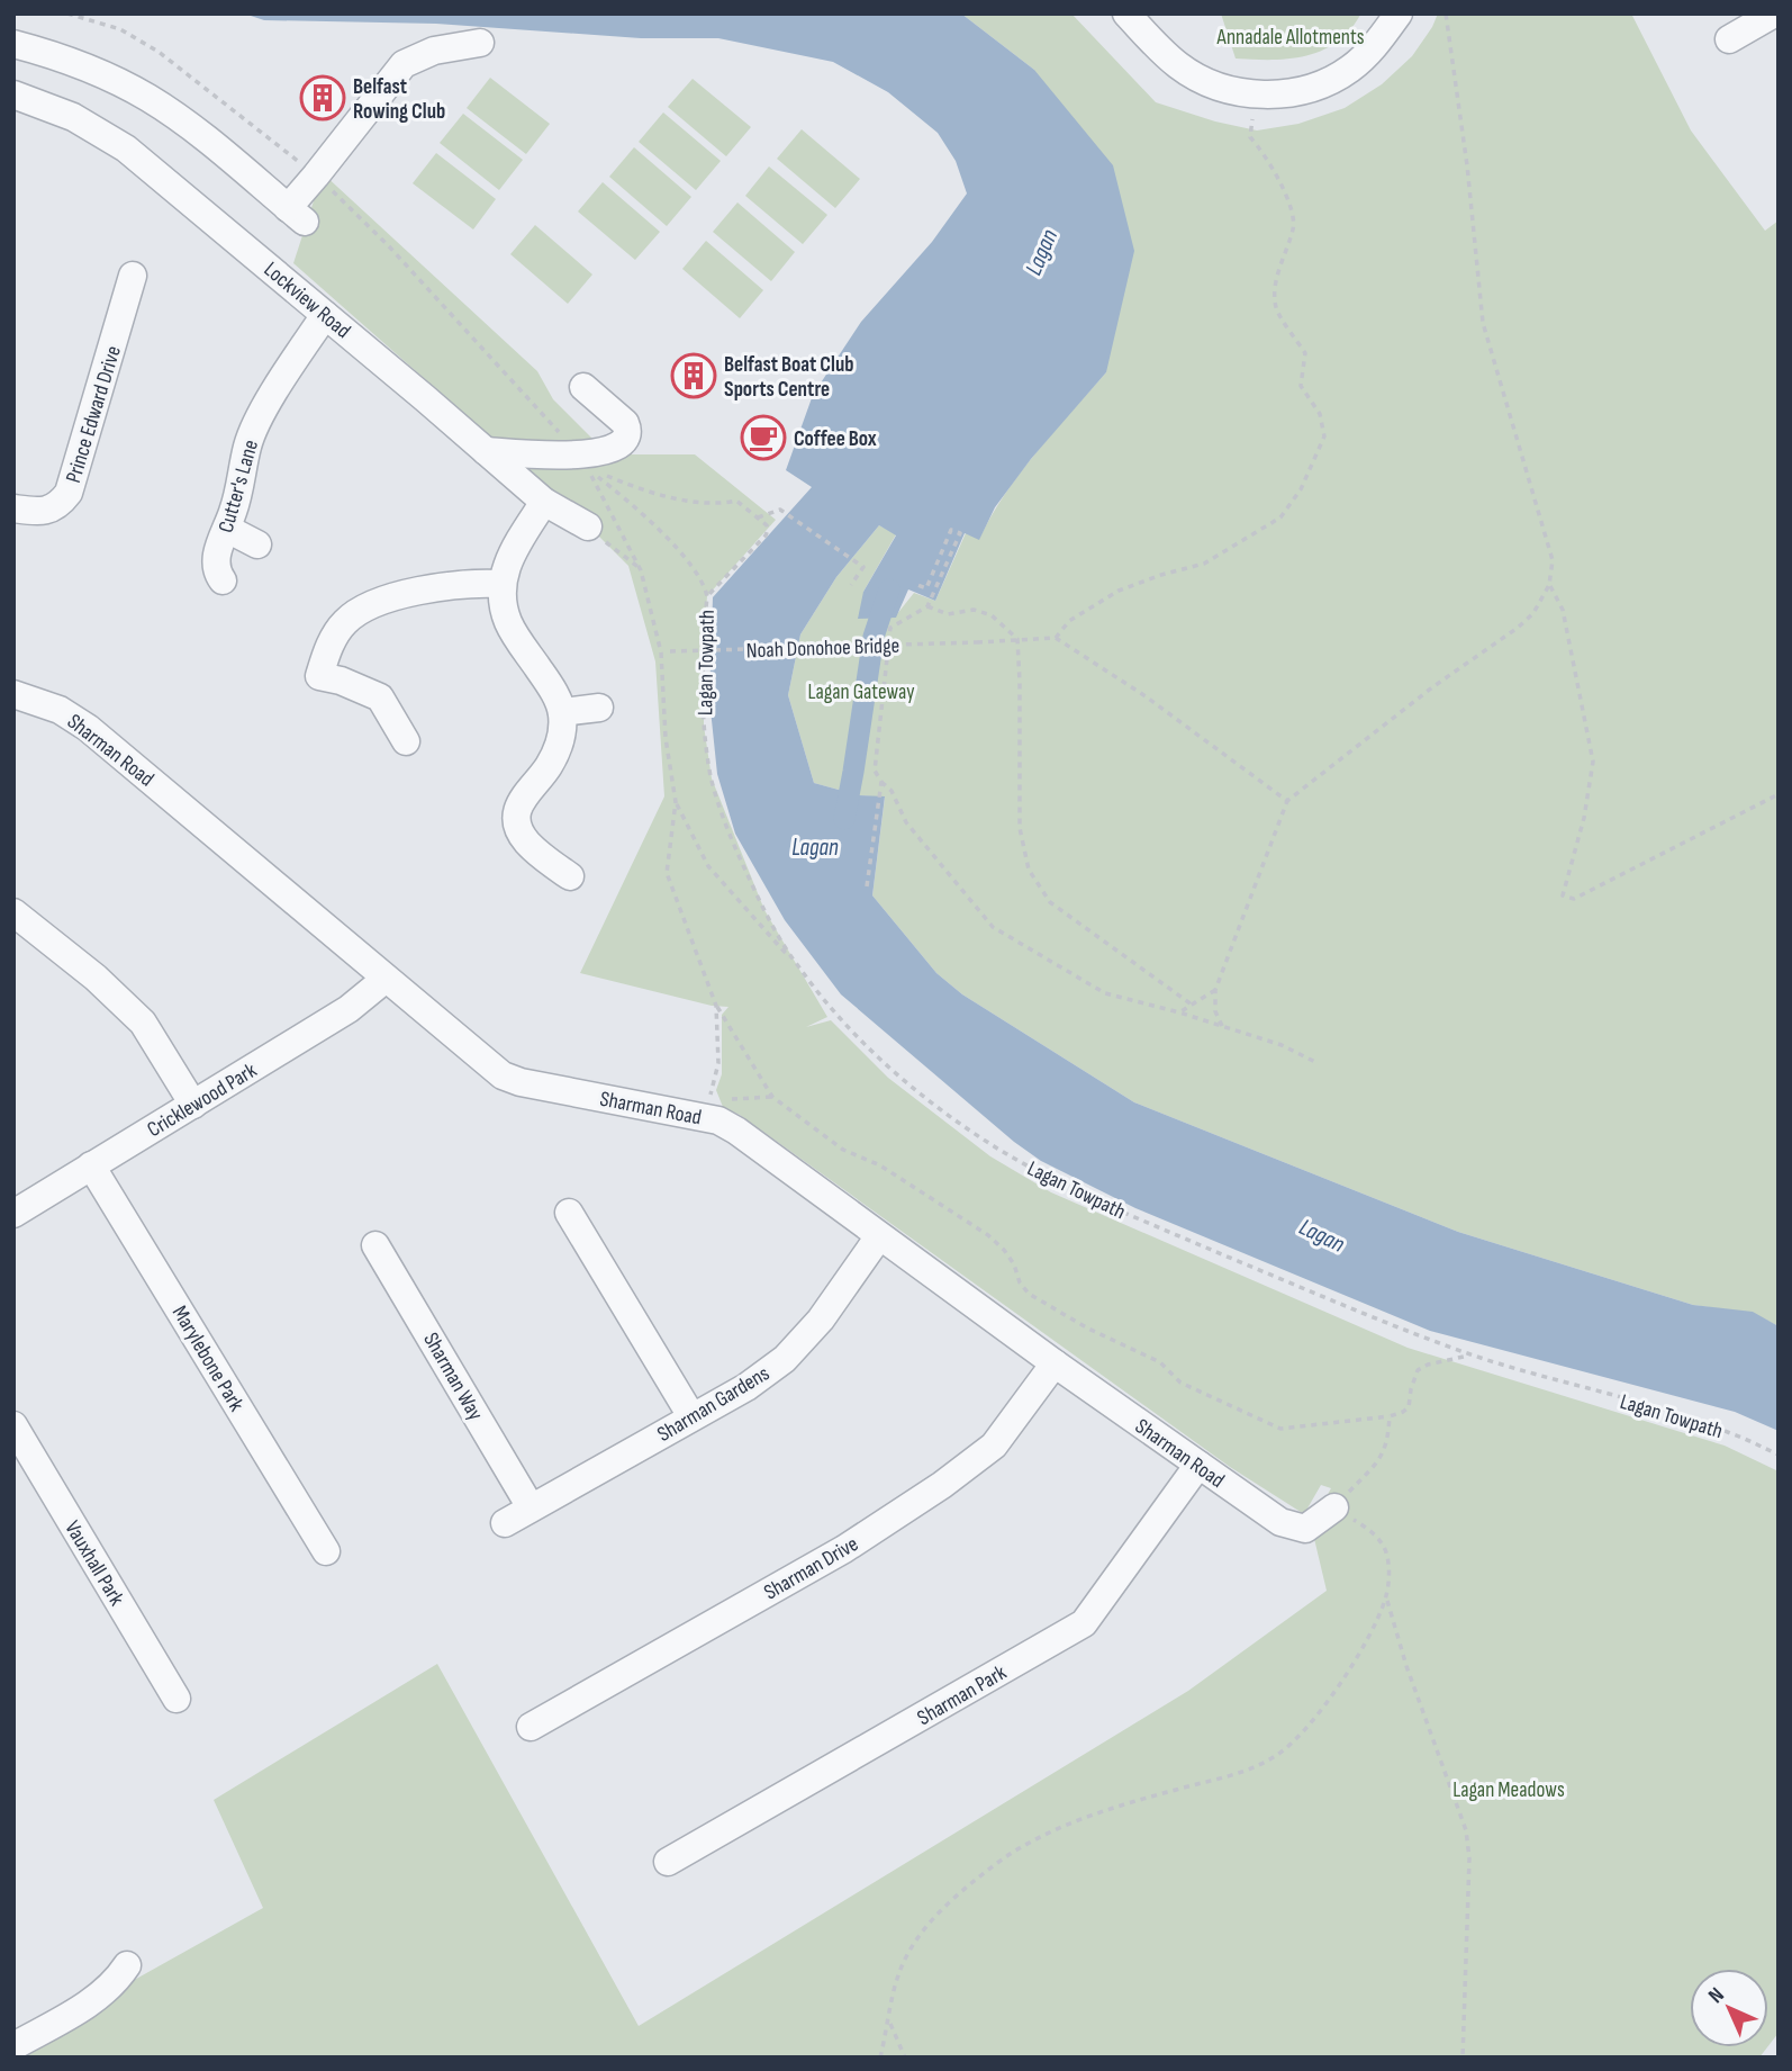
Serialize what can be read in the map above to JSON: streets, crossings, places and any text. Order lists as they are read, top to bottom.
{
  "streets": {
    "street": [
      "Lockview Road",
      "Prince Edward Drive",
      "Cutter's Lane",
      "Sharman Road",
      "Cricklewood Park",
      "Marylebone Park",
      "Sharman Way",
      "Sharman Gardens",
      "Vauxhall Park",
      "Sharman Drive",
      "Sharman Park"
    ],
    "path": ["Noah Donohoe Bridge", "Lagan Towpath"]
  },
  "crossings": [
    ["Lockview Road", "Cutter's Lane"],
    ["Sharman Road", "Cricklewood Park"],
    ["Sharman Road", "Sharman Gardens"],
    ["Sharman Road", "Sharman Drive"],
    ["Sharman Road", "Sharman Park"],
    ["Cricklewood Park", "Marylebone Park"],
    ["Sharman Way", "Sharman Gardens"]
  ],
  "water": ["Lagan"],
  "parks": ["Annadale Allotments", "Lagan Gateway", "Lagan Meadows"],
  "places": {
    "building": ["Belfast Rowing Club", "Belfast Boat Club Sports Centre"],
    "cafe": ["Coffee Box"]
  },
  "north": "top left"
}
